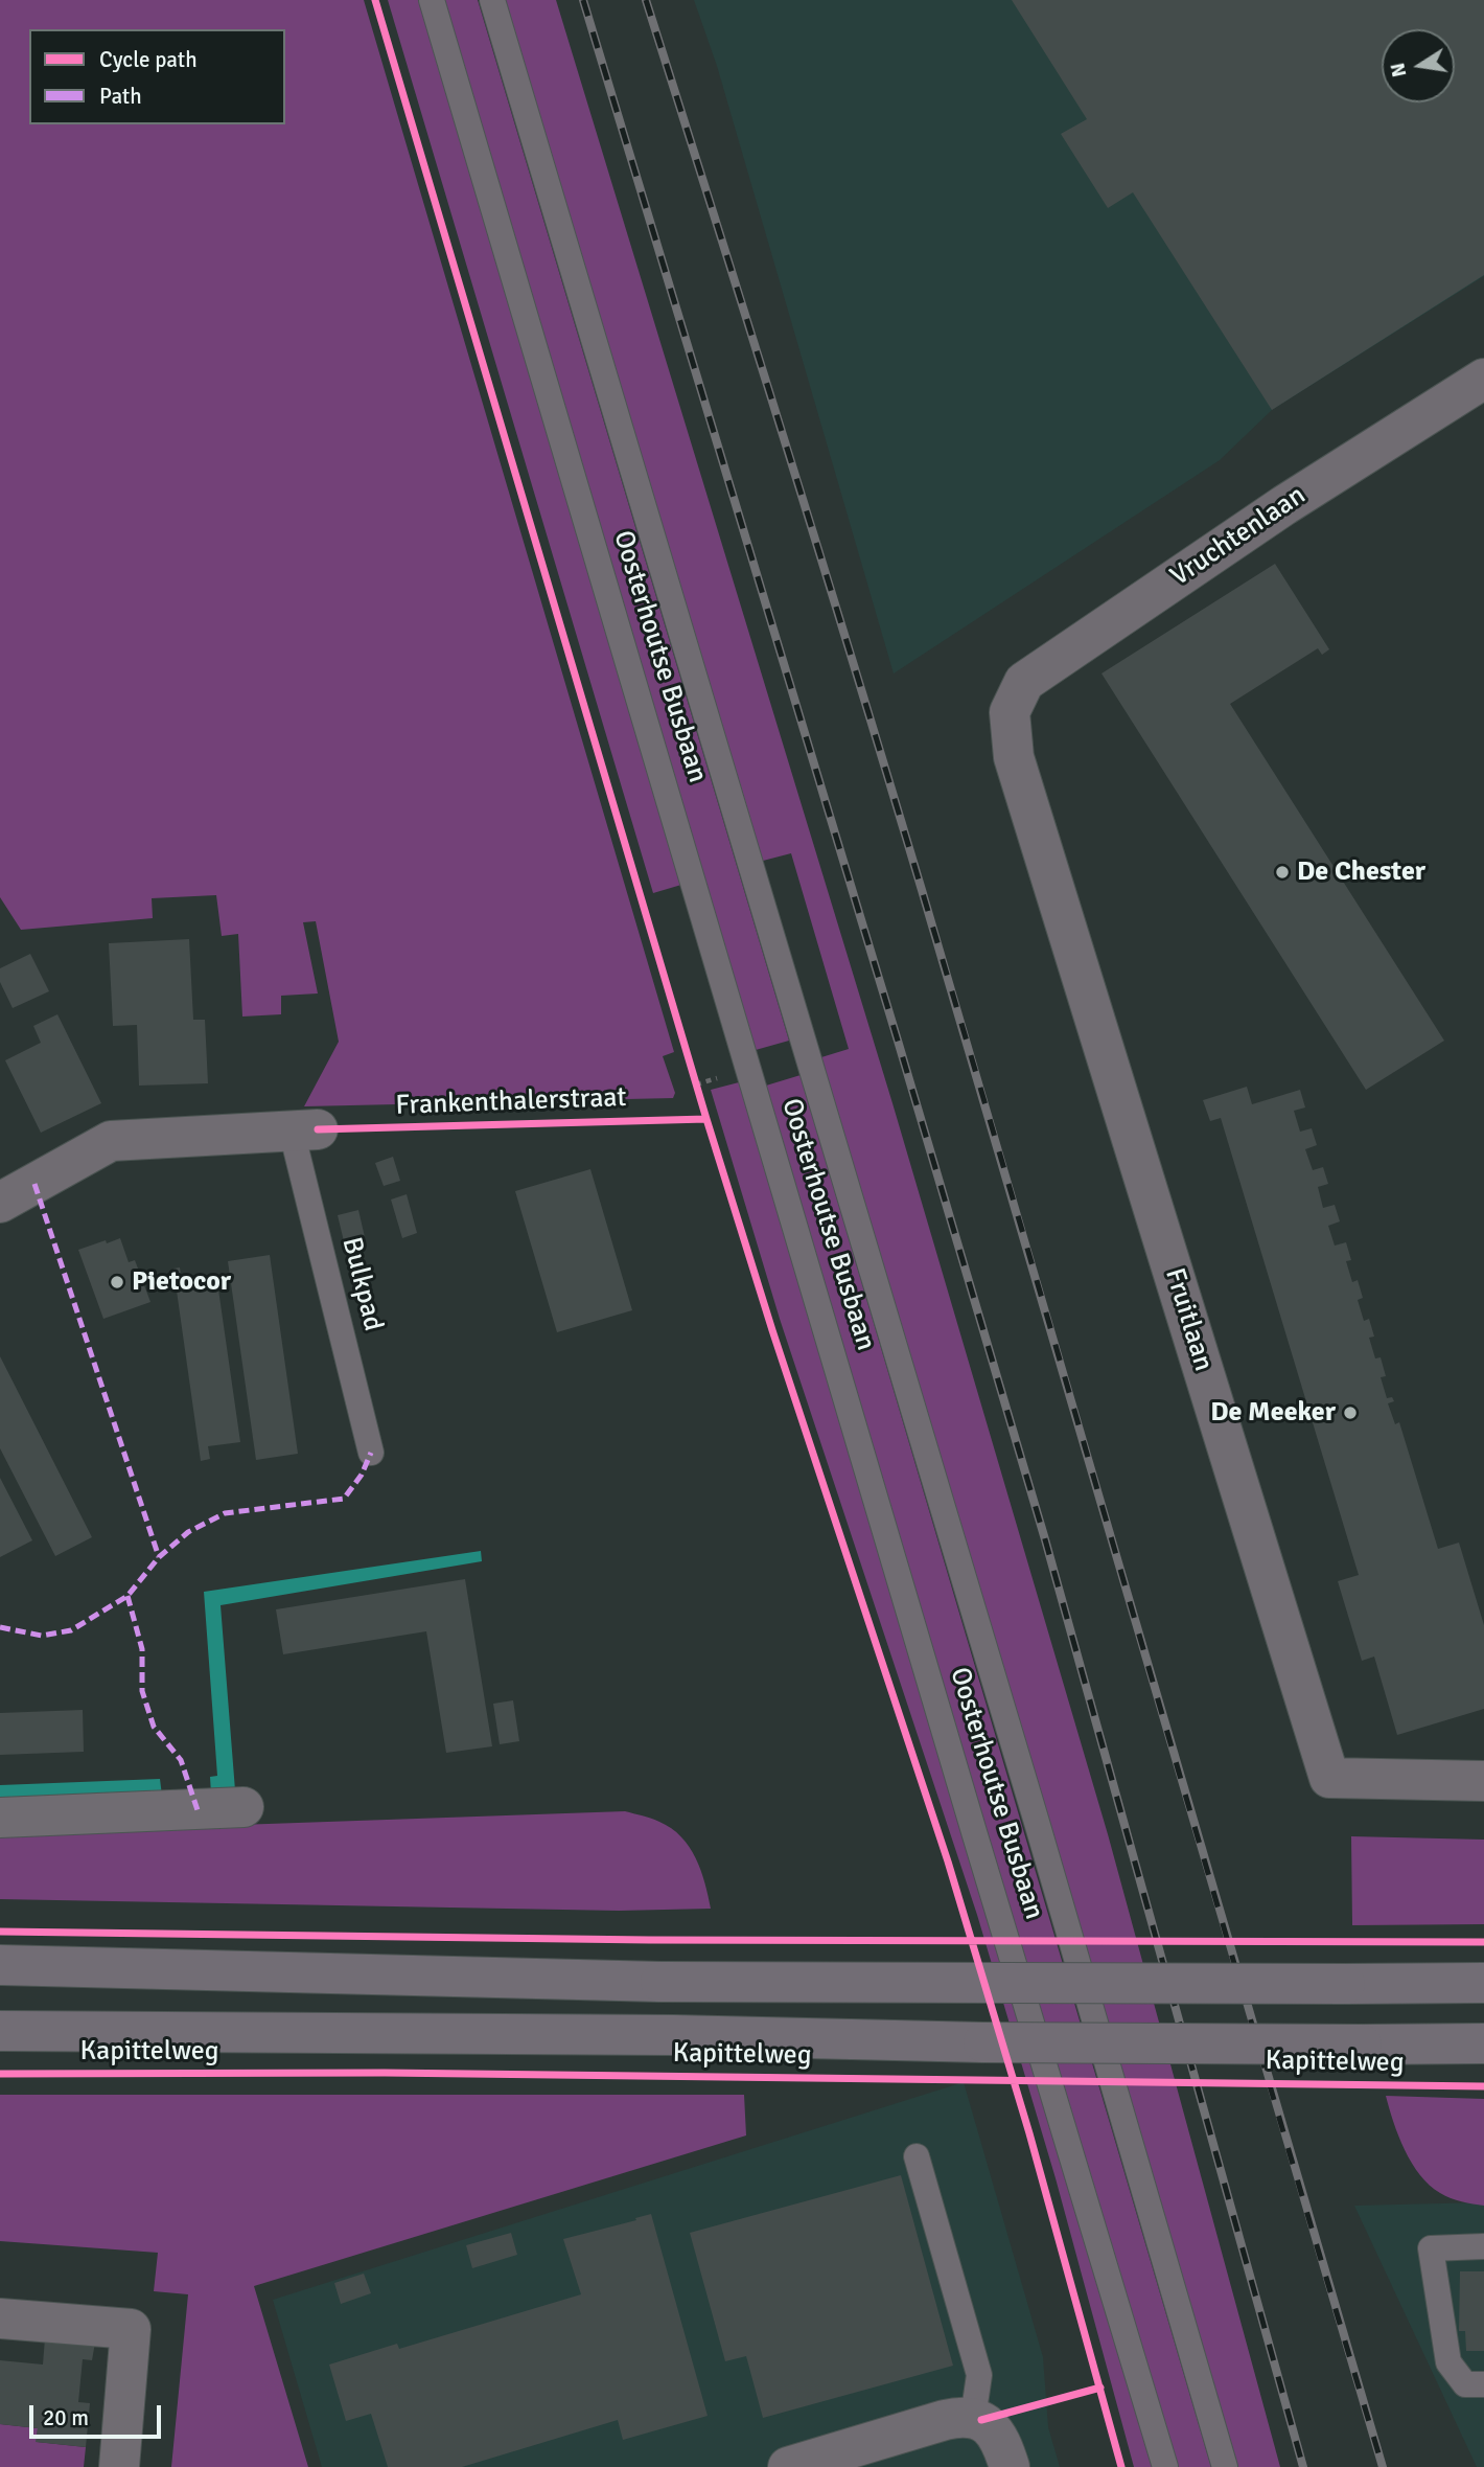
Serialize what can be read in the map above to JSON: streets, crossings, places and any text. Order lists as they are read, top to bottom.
{
  "streets": {
    "street": ["Vruchtenlaan", "Fruitlaan", "Kapittelweg"],
    "lane": ["Oosterhoutse Busbaan", "Bulkpad"],
    "cycle path": ["Frankenthalerstraat"]
  },
  "crossings": [
    ["Vruchtenlaan", "Fruitlaan"]
  ],
  "places": ["De Chester", "Pietocor", "De Meeker"],
  "legend": ["Cycle path", "Path"],
  "scale_bar": "20 m",
  "north": "left"
}
